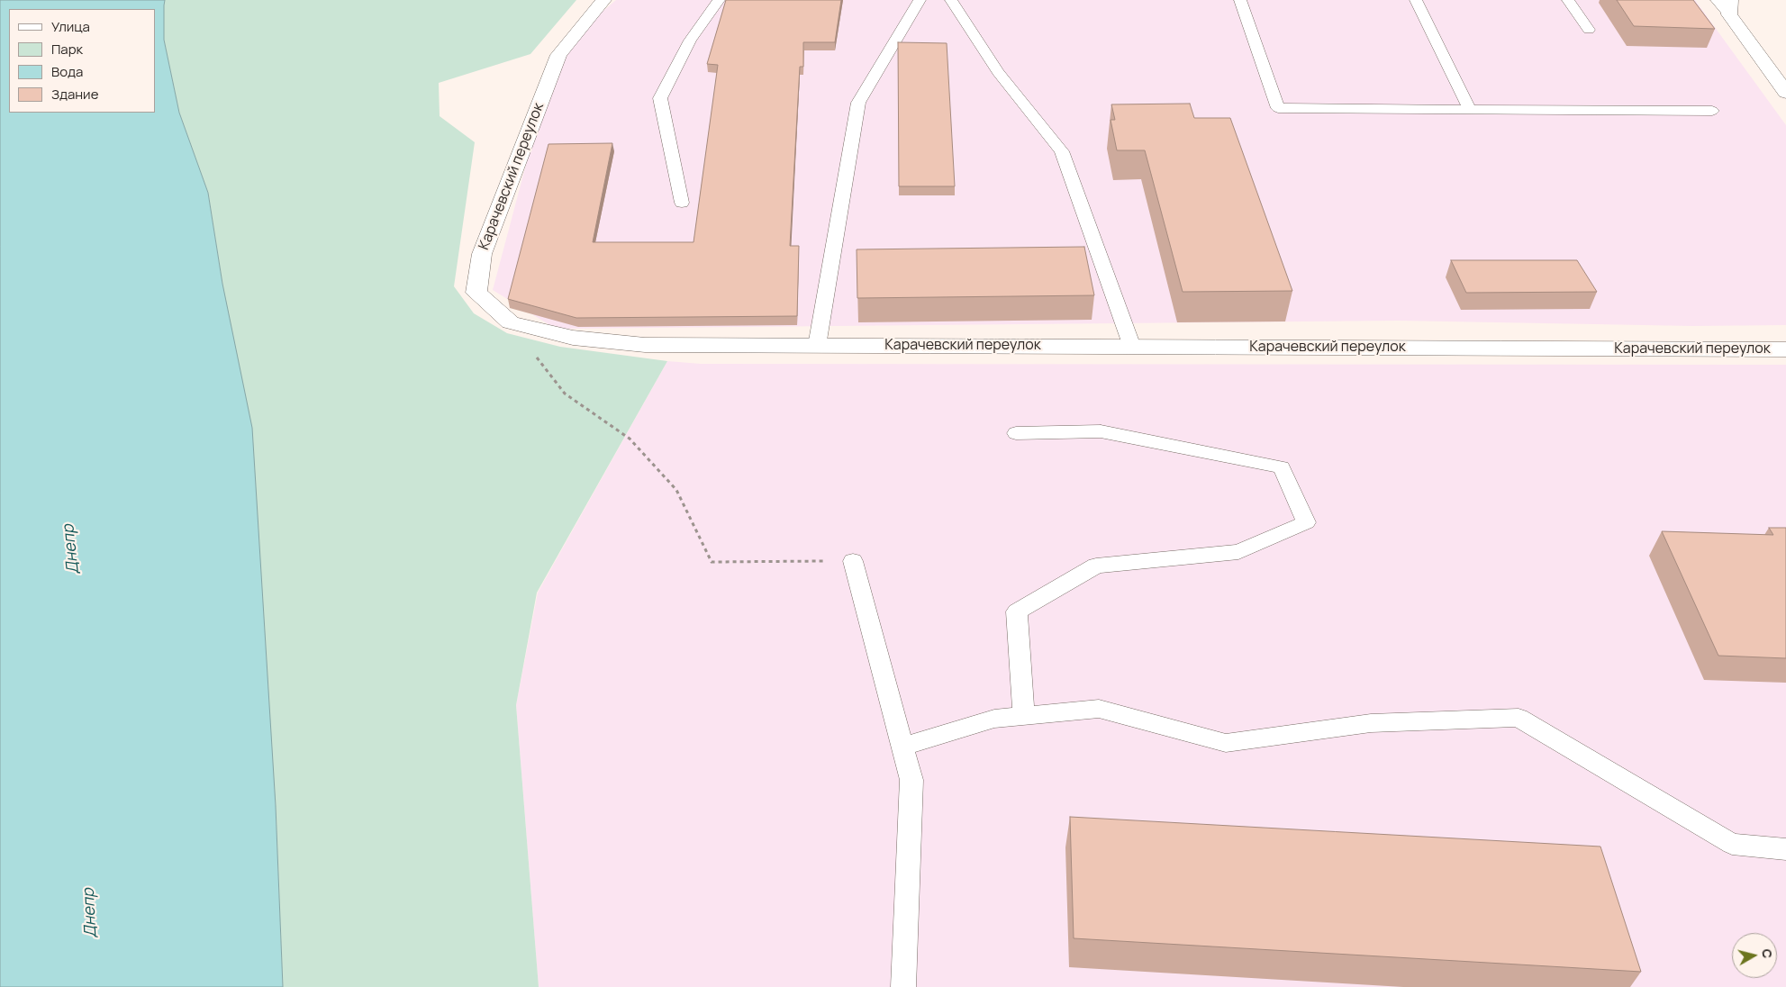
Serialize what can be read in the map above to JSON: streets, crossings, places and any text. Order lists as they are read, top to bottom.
{
  "streets": {
    "street": ["Карачевский переулок"]
  },
  "water": ["Днепр"],
  "legend": [
    "Улица",
    "Парк",
    "Вода",
    "Здание"
  ],
  "north": "right"
}
